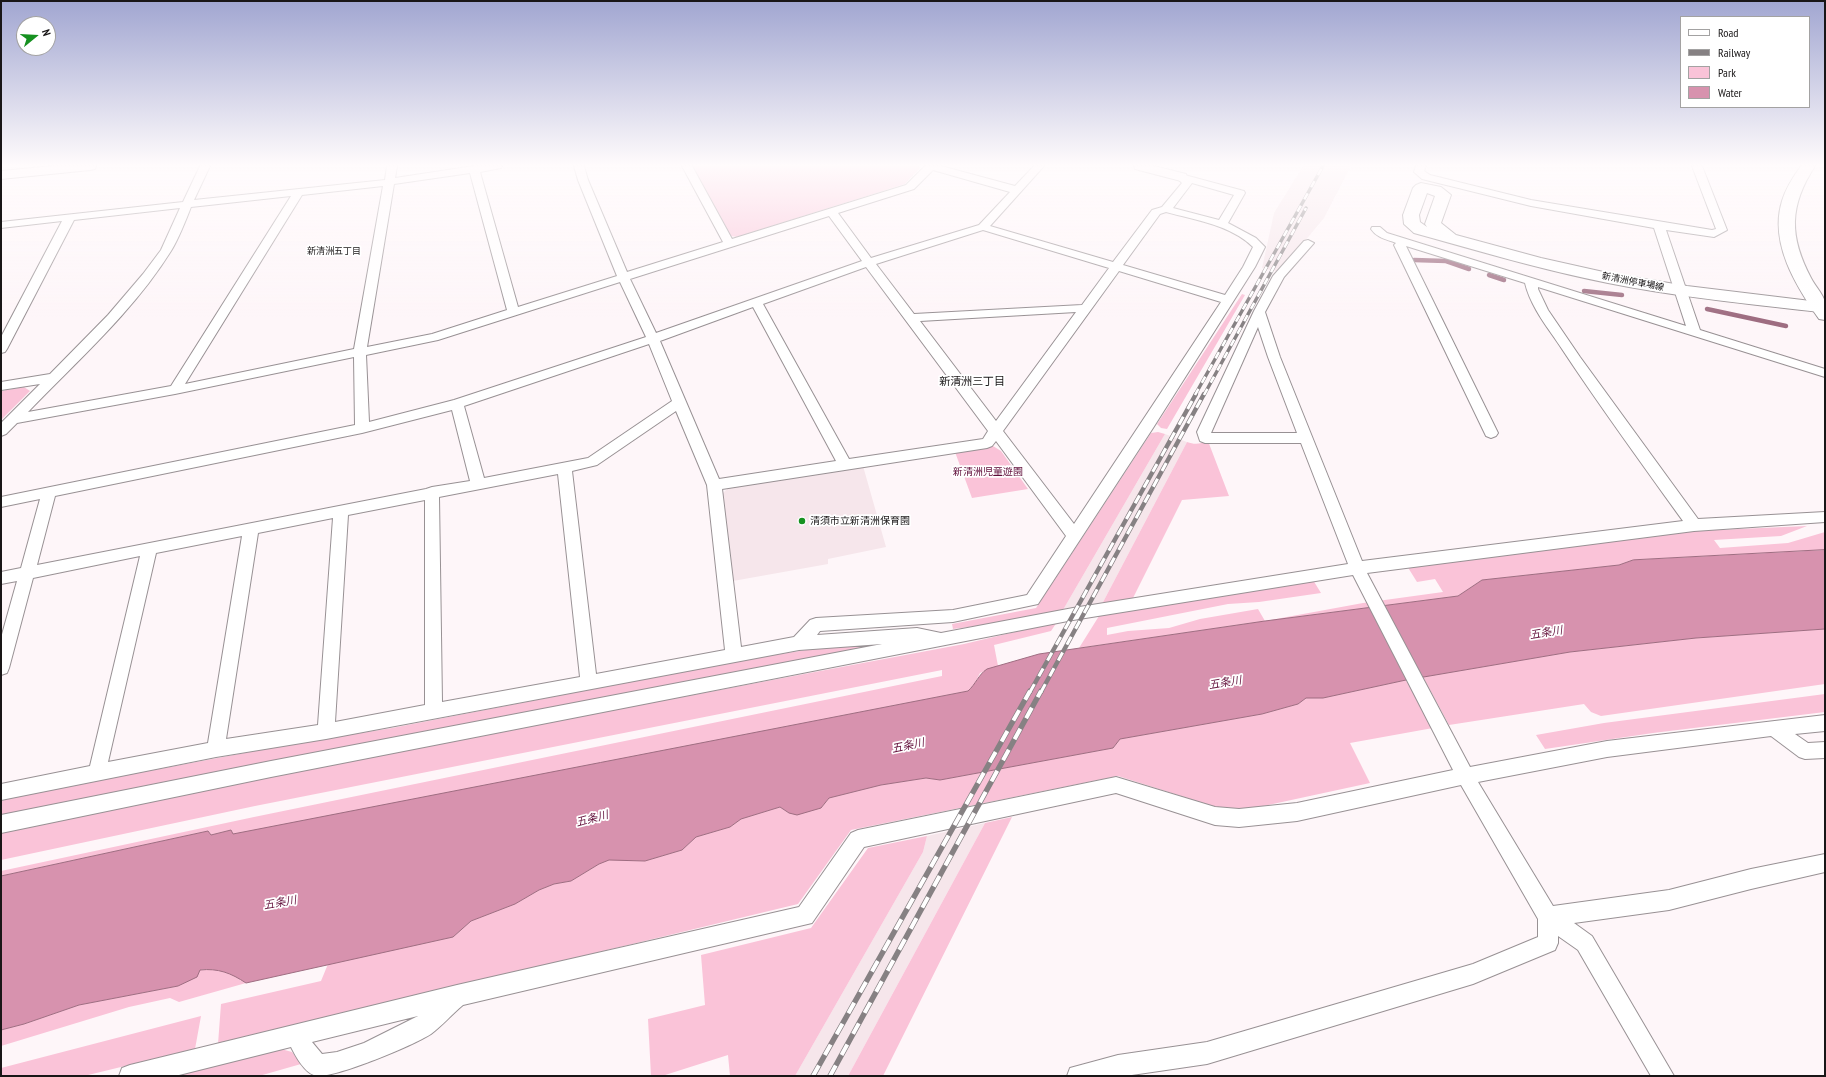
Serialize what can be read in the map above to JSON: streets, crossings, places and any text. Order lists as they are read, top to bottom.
{
  "streets": {
    "main road": ["新清洲停車場線"]
  },
  "districts": ["新清洲五丁目", "新清洲三丁目"],
  "water": ["五条川"],
  "parks": ["新清洲児童遊園"],
  "places": ["清須市立新清洲保育園"],
  "legend": [
    "Road",
    "Railway",
    "Park",
    "Water"
  ],
  "north": "right"
}
